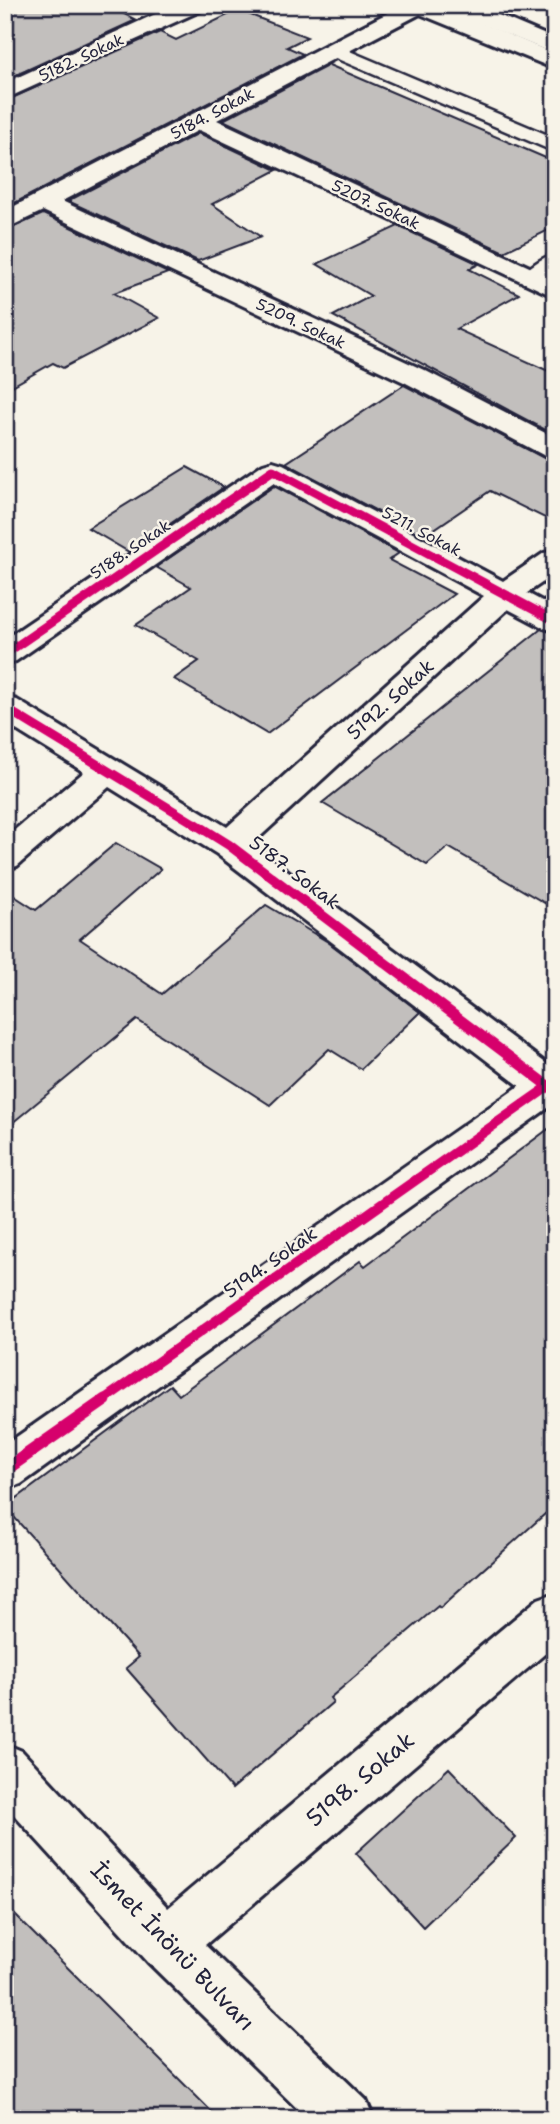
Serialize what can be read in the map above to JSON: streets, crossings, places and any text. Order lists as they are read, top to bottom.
{
  "streets": {
    "main road": [
      "5182. Sokak",
      "5184. Sokak",
      "5207. Sokak",
      "5209. Sokak",
      "5211. Sokak",
      "5188. Sokak",
      "5192. Sokak",
      "5187. Sokak",
      "5194. Sokak",
      "5198. Sokak",
      "İsmet İnönü Bulvarı"
    ]
  },
  "crossings": [
    ["5184. Sokak", "5207. Sokak"],
    ["5184. Sokak", "5209. Sokak"],
    ["5211. Sokak", "5188. Sokak"],
    ["5211. Sokak", "5192. Sokak"],
    ["5192. Sokak", "5187. Sokak"],
    ["5187. Sokak", "5194. Sokak"],
    ["5198. Sokak", "İsmet İnönü Bulvarı"]
  ]
}
